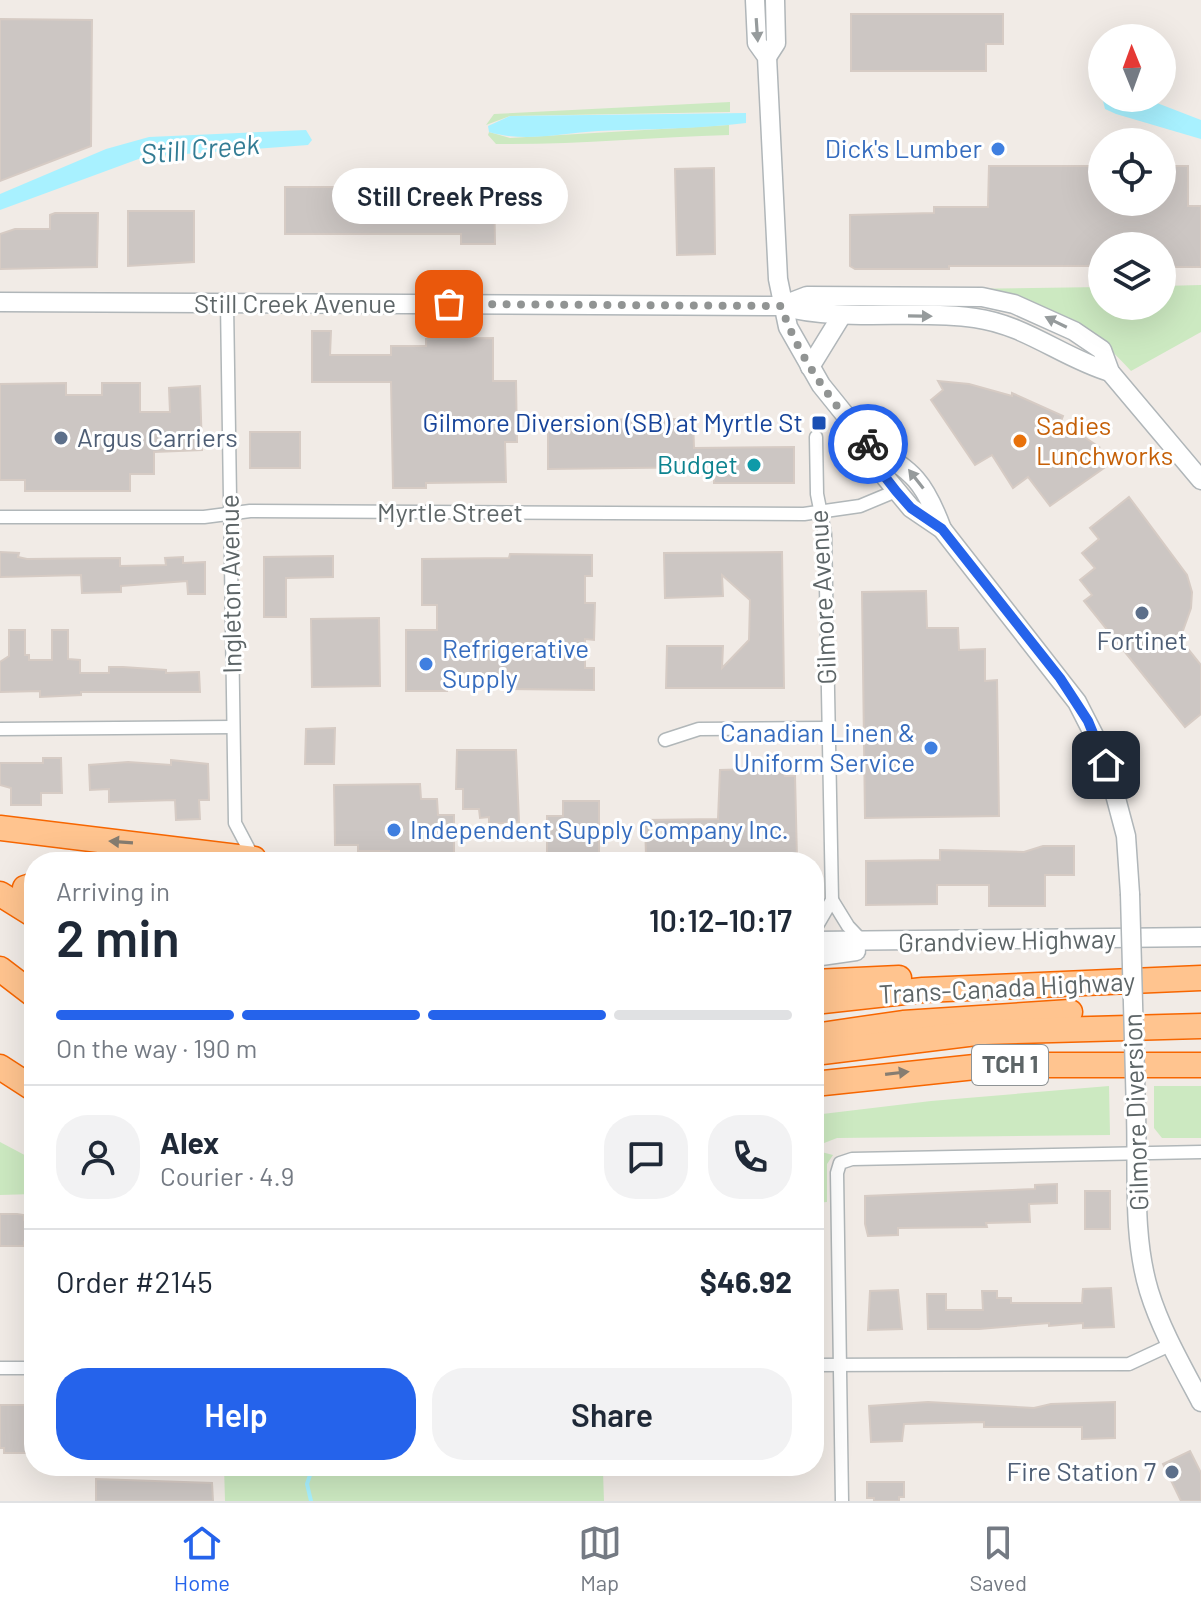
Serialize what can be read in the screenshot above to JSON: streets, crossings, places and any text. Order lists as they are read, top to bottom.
{
  "streets": {
    "highway": ["Trans-Canada Highway", "TCH 1"],
    "main road": ["Still Creek Avenue", "Grandview Highway", "Gilmore Diversion"],
    "street": ["Myrtle Street", "Ingleton Avenue", "Gilmore Avenue"]
  },
  "crossings": [
    ["Still Creek Avenue", "Ingleton Avenue"],
    ["Still Creek Avenue", "Gilmore Diversion"],
    ["Myrtle Street", "Ingleton Avenue"],
    ["Myrtle Street", "Gilmore Avenue"],
    ["Myrtle Street", "Gilmore Diversion"]
  ],
  "water": ["Still Creek"],
  "places": {
    "other": [
      "Dick's Lumber",
      "Still Creek Press",
      "Argus Carriers",
      "Sadies Lunchworks",
      "Budget",
      "Fortinet",
      "Refrigerative Supply",
      "Canadian Linen & Uniform Service",
      "Independent Supply Company Inc.",
      "Fire Station 7"
    ],
    "transit": ["Gilmore Diversion (SB) at Myrtle St"]
  },
  "north": "top",
  "page": {
    "bubble": "Still Creek Press",
    "heading": ["2 min", "Arriving in", "10:12–10:17"],
    "panel": [
      "Alex",
      "Courier · 4.9",
      "Order #2145",
      "$46.92"
    ],
    "bar": "On the way · 190 m",
    "buttons": ["Help", "Share"],
    "tabs": ["Home", "Map", "Saved"]
  }
}
